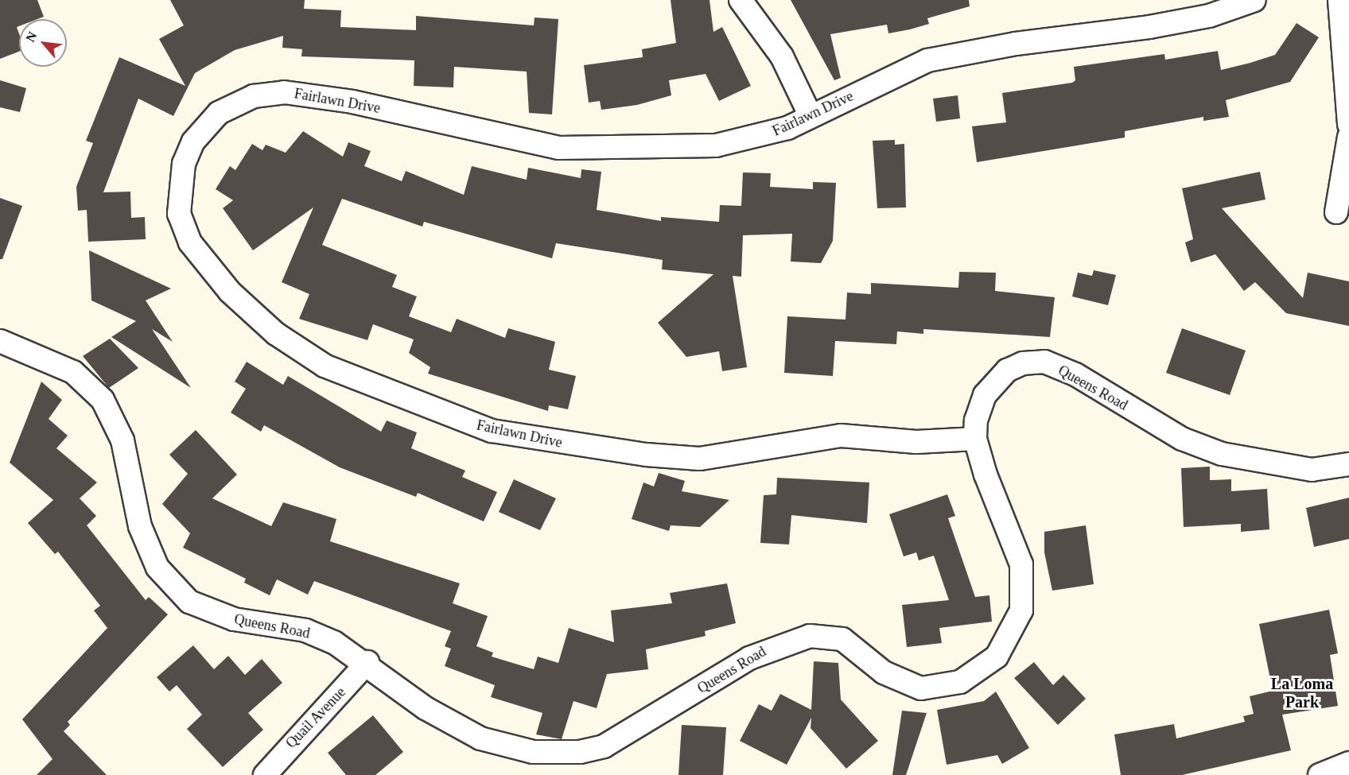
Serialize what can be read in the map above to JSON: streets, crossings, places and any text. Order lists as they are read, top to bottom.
{
  "streets": {
    "street": ["Fairlawn Drive", "Queens Road", "Quail Avenue"]
  },
  "crossings": [
    ["Fairlawn Drive", "Queens Road"],
    ["Queens Road", "Quail Avenue"]
  ],
  "districts": ["La Loma Park"],
  "north": "top left"
}
